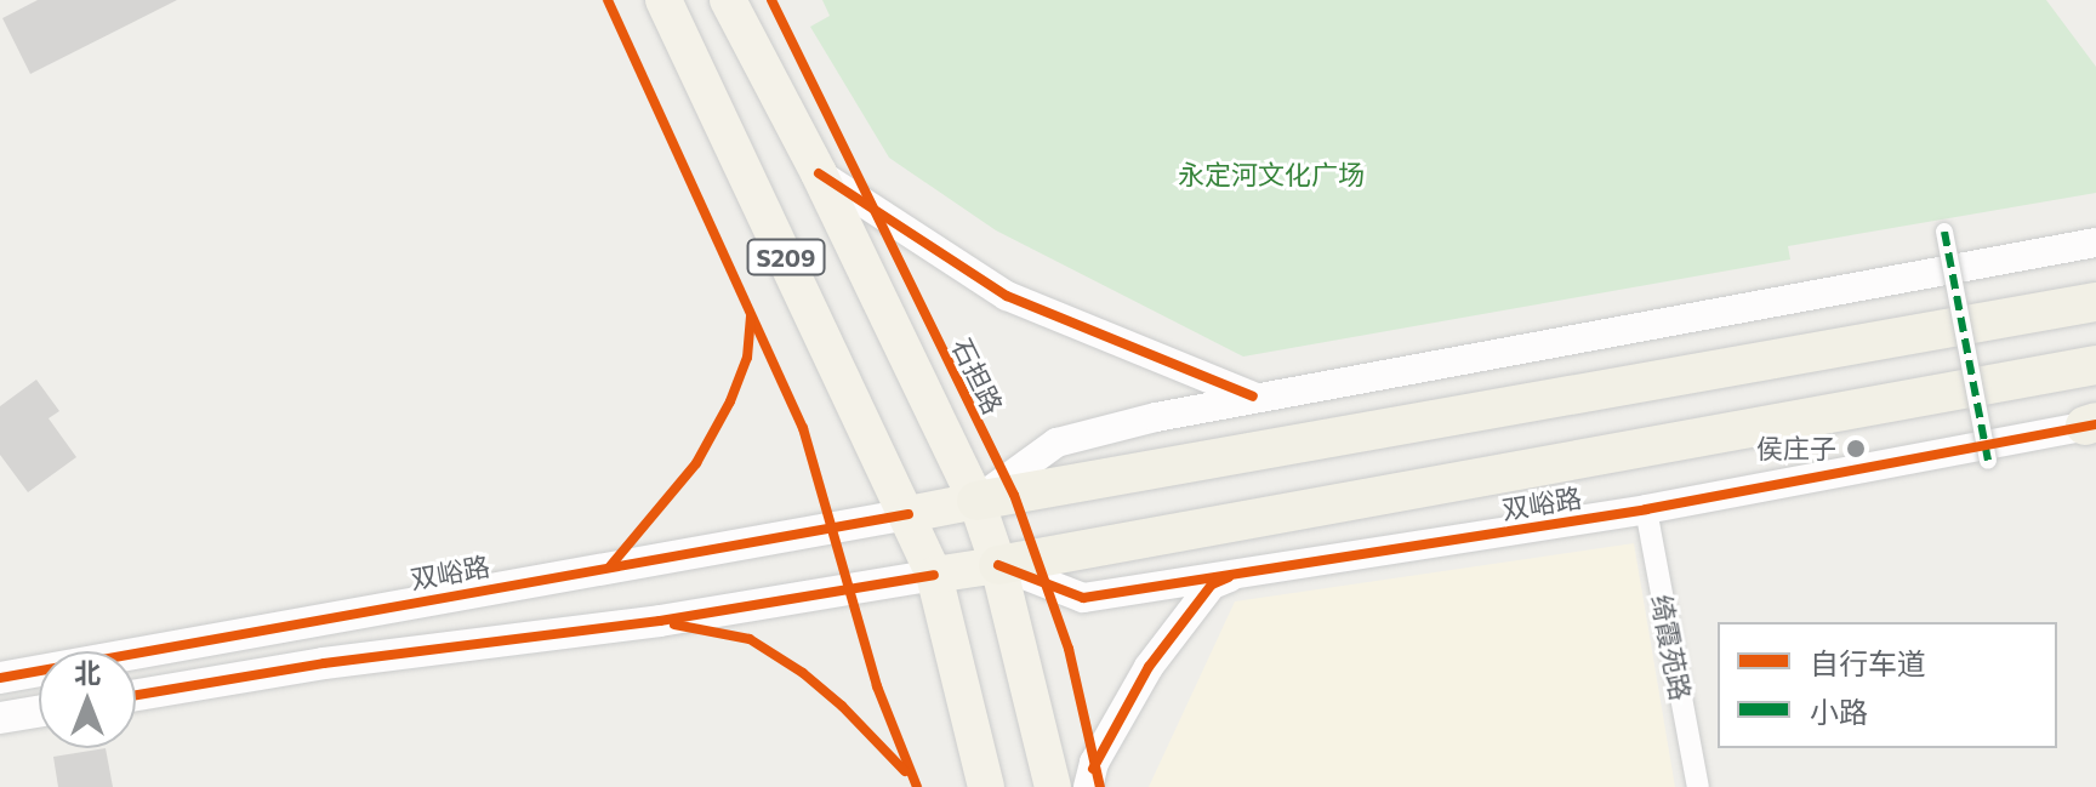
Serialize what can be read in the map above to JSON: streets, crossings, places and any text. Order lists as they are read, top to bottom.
{
  "streets": {
    "highway": ["双峪路"],
    "main road": ["S209", "石担路"],
    "street": ["绮霞苑路"]
  },
  "crossings": [
    ["S209", "双峪路"],
    ["石担路", "双峪路"],
    ["双峪路", "绮霞苑路"]
  ],
  "parks": ["永定河文化广场"],
  "places": ["侯庄子"],
  "legend": ["自行车道", "小路"],
  "north": "top"
}
